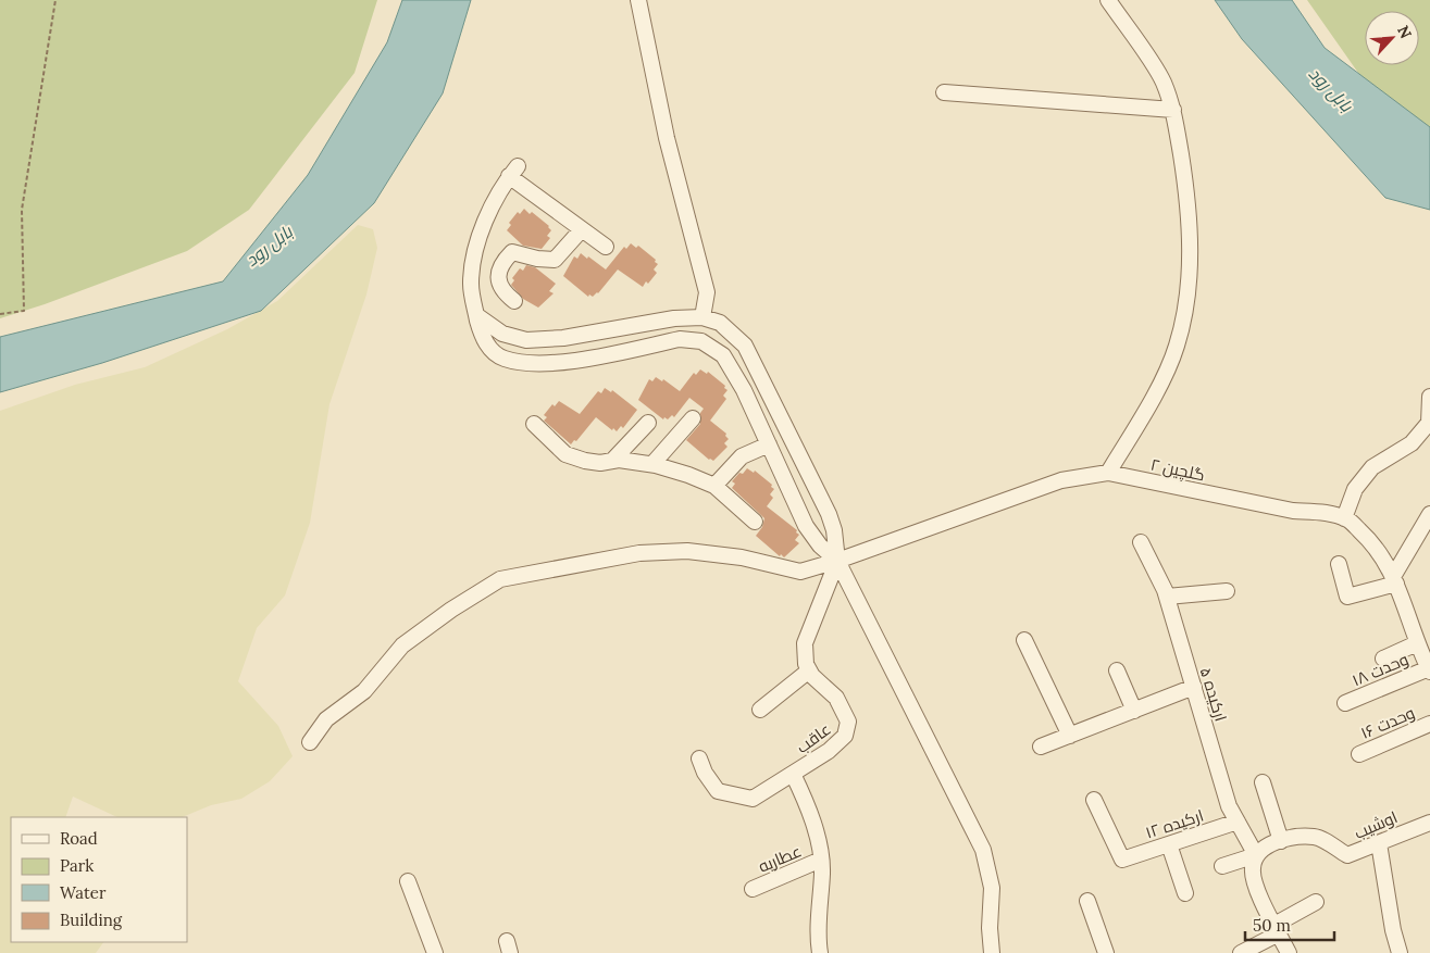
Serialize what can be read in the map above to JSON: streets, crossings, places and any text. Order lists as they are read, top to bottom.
{
  "streets": {
    "street": [
      "گلچین ۲",
      "وحدت ۱۸",
      "ارکیده ۵",
      "وحدت ۱۶",
      "عاقب",
      "ارکیده ۱۲",
      "اوشیب",
      "عطاریه"
    ]
  },
  "crossings": [
    ["گلچین ۲", "وحدت ۱۸"],
    ["ارکیده ۵", "ارکیده ۱۲"],
    ["ارکیده ۵", "اوشیب"]
  ],
  "water": ["بابل رود"],
  "legend": [
    "Road",
    "Park",
    "Water",
    "Building"
  ],
  "scale_bar": "50 m",
  "north": "top right"
}
